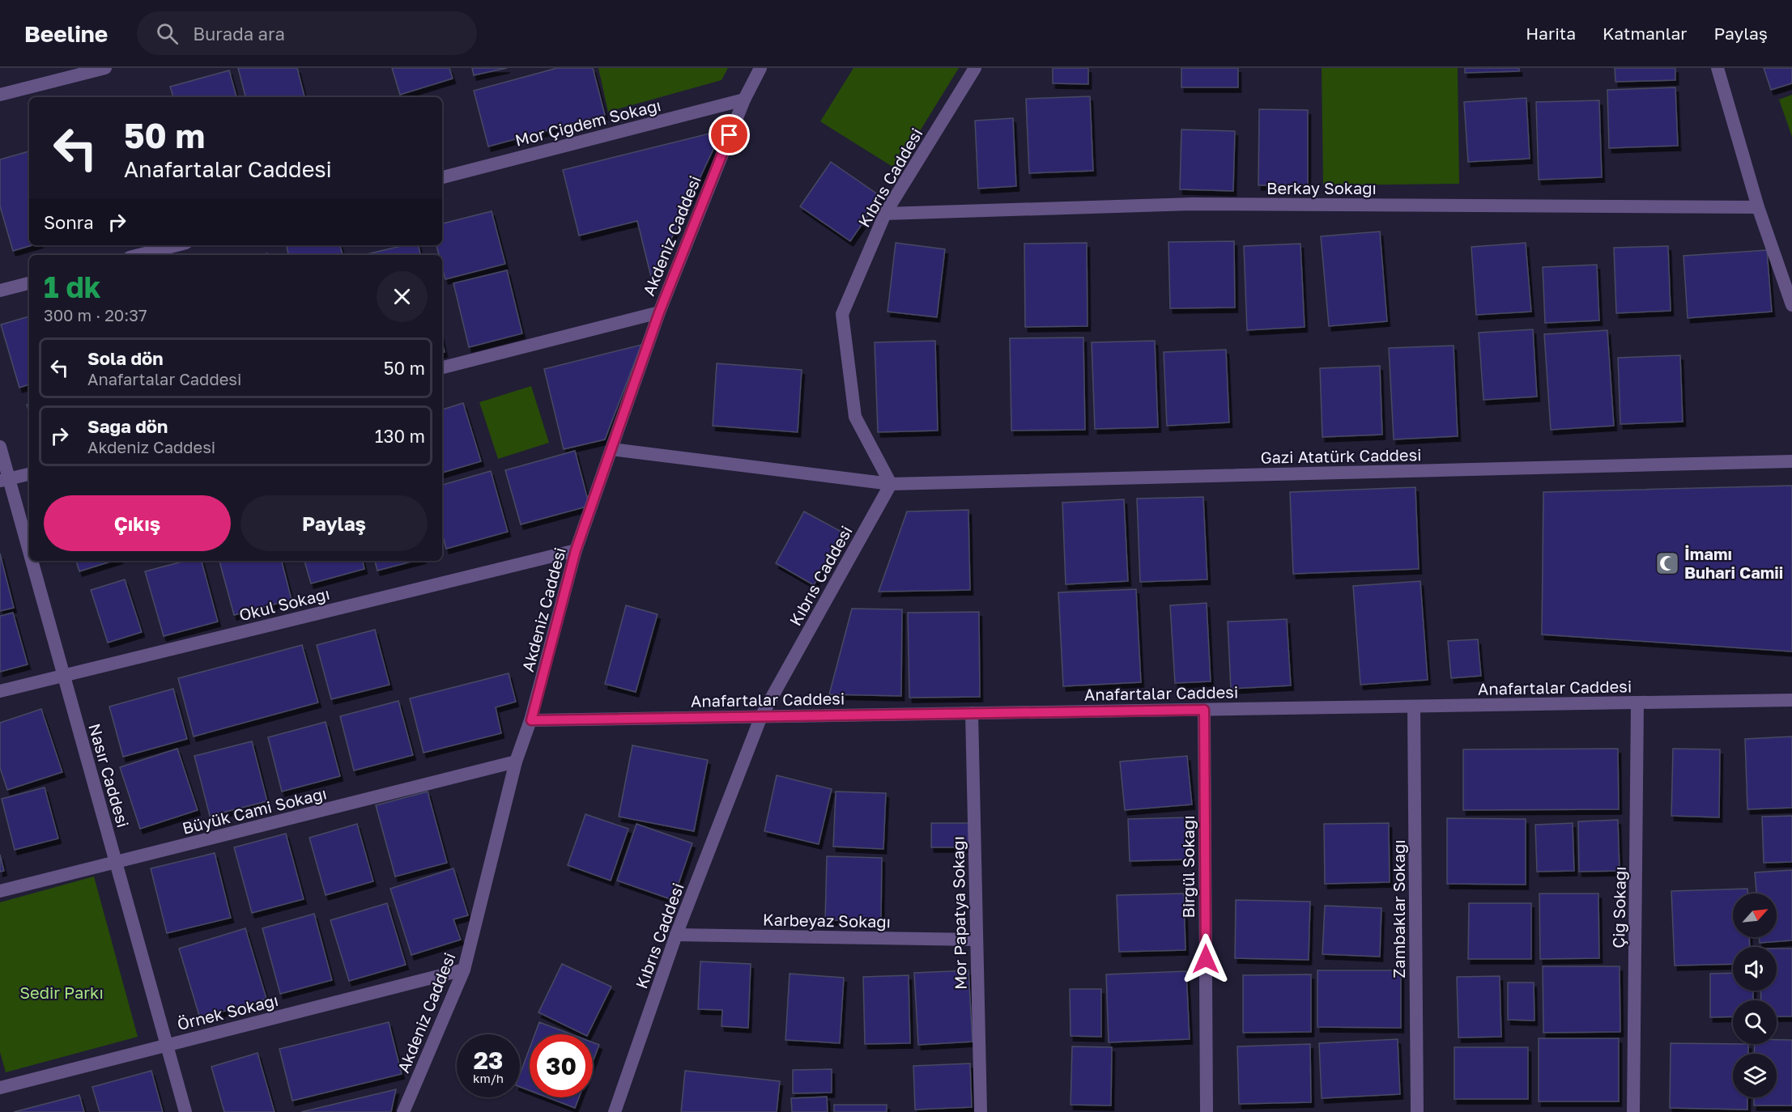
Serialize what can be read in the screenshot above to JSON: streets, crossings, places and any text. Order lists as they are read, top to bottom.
{
  "streets": {
    "street": [
      "Mor Çiğdem Sokağı",
      "Kıbrıs Caddesi",
      "Berkay Sokağı",
      "Akdeniz Caddesi",
      "Gazi Atatürk Caddesi",
      "Okul Sokağı",
      "Anafartalar Caddesi",
      "Nasır Caddesi",
      "Büyük Cami Sokağı",
      "Birgül Sokağı",
      "Çiğ Sokağı",
      "Zambaklar Sokağı",
      "Mor Papatya Sokağı",
      "Karbeyaz Sokağı",
      "Örnek Sokağı"
    ]
  },
  "crossings": [
    ["Mor Çiğdem Sokağı", "Akdeniz Caddesi"],
    ["Kıbrıs Caddesi", "Berkay Sokağı"],
    ["Kıbrıs Caddesi", "Gazi Atatürk Caddesi"],
    ["Kıbrıs Caddesi", "Anafartalar Caddesi"],
    ["Kıbrıs Caddesi", "Karbeyaz Sokağı"],
    ["Akdeniz Caddesi", "Gazi Atatürk Caddesi"],
    ["Akdeniz Caddesi", "Okul Sokağı"],
    ["Akdeniz Caddesi", "Anafartalar Caddesi"],
    ["Akdeniz Caddesi", "Büyük Cami Sokağı"],
    ["Akdeniz Caddesi", "Örnek Sokağı"],
    ["Okul Sokağı", "Nasır Caddesi"],
    ["Anafartalar Caddesi", "Birgül Sokağı"],
    ["Anafartalar Caddesi", "Çiğ Sokağı"],
    ["Anafartalar Caddesi", "Zambaklar Sokağı"],
    ["Anafartalar Caddesi", "Mor Papatya Sokağı"],
    ["Nasır Caddesi", "Büyük Cami Sokağı"],
    ["Nasır Caddesi", "Örnek Sokağı"],
    ["Mor Papatya Sokağı", "Karbeyaz Sokağı"]
  ],
  "parks": ["Sedir Parkı"],
  "places": {
    "mosque": ["İmamı Buhari Camii"]
  },
  "north": "top right",
  "page": {
    "header": "Beeline",
    "search": "Burada ara",
    "nav": ["Harita", "Katmanlar", "Paylaş"],
    "turn": ["50 m", "Anafartalar Caddesi"],
    "then": "Sonra",
    "heading": ["1 dk", "300 m · 20:37"],
    "list": [
      {
        "name": "Sola dön",
        "note": "Anafartalar Caddesi",
        "value": "50 m"
      },
      {
        "name": "Sağa dön",
        "note": "Akdeniz Caddesi",
        "value": "130 m"
      }
    ],
    "buttons": ["Çıkış", "Paylaş"],
    "speed": "23 km/h",
    "limit": "30"
  }
}
